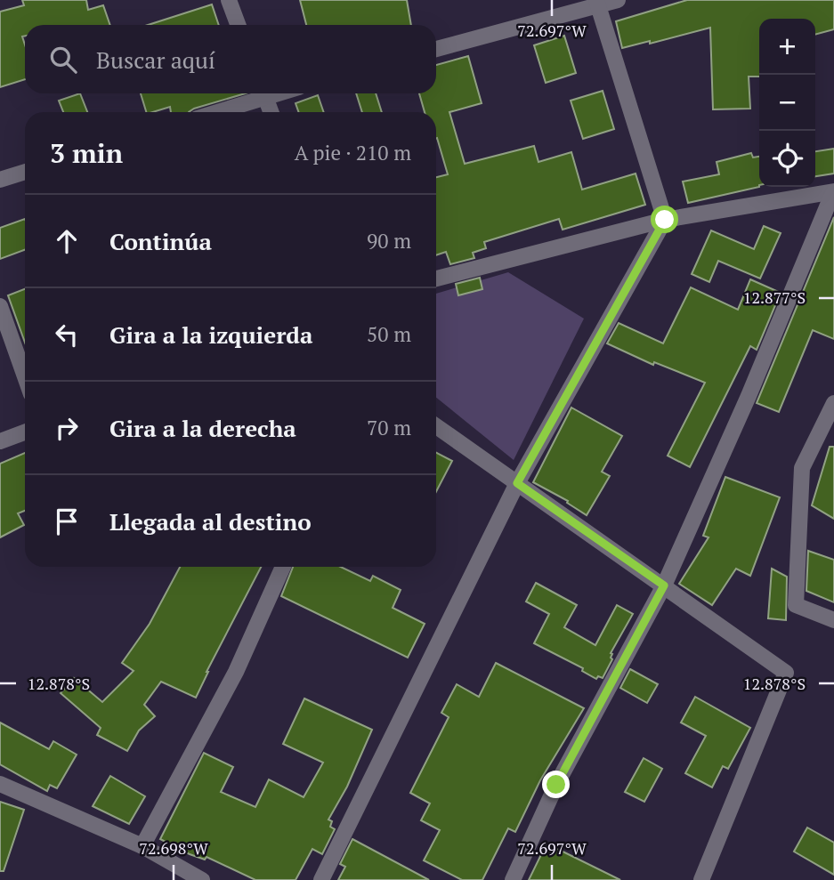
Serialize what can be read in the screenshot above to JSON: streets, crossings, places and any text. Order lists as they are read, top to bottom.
{
  "page": {
    "map_buttons": ["+", "−"],
    "search": "Buscar aquí",
    "heading": ["3 min", "A pie · 210 m"],
    "list": [
      ["Continúa", "90 m"],
      ["Gira a la izquierda", "50 m"],
      ["Gira a la derecha", "70 m"],
      "Llegada al destino"
    ]
  },
  "coordinates": [
    "72.697°W",
    "12.877°S",
    "12.878°S",
    "72.698°W"
  ]
}
